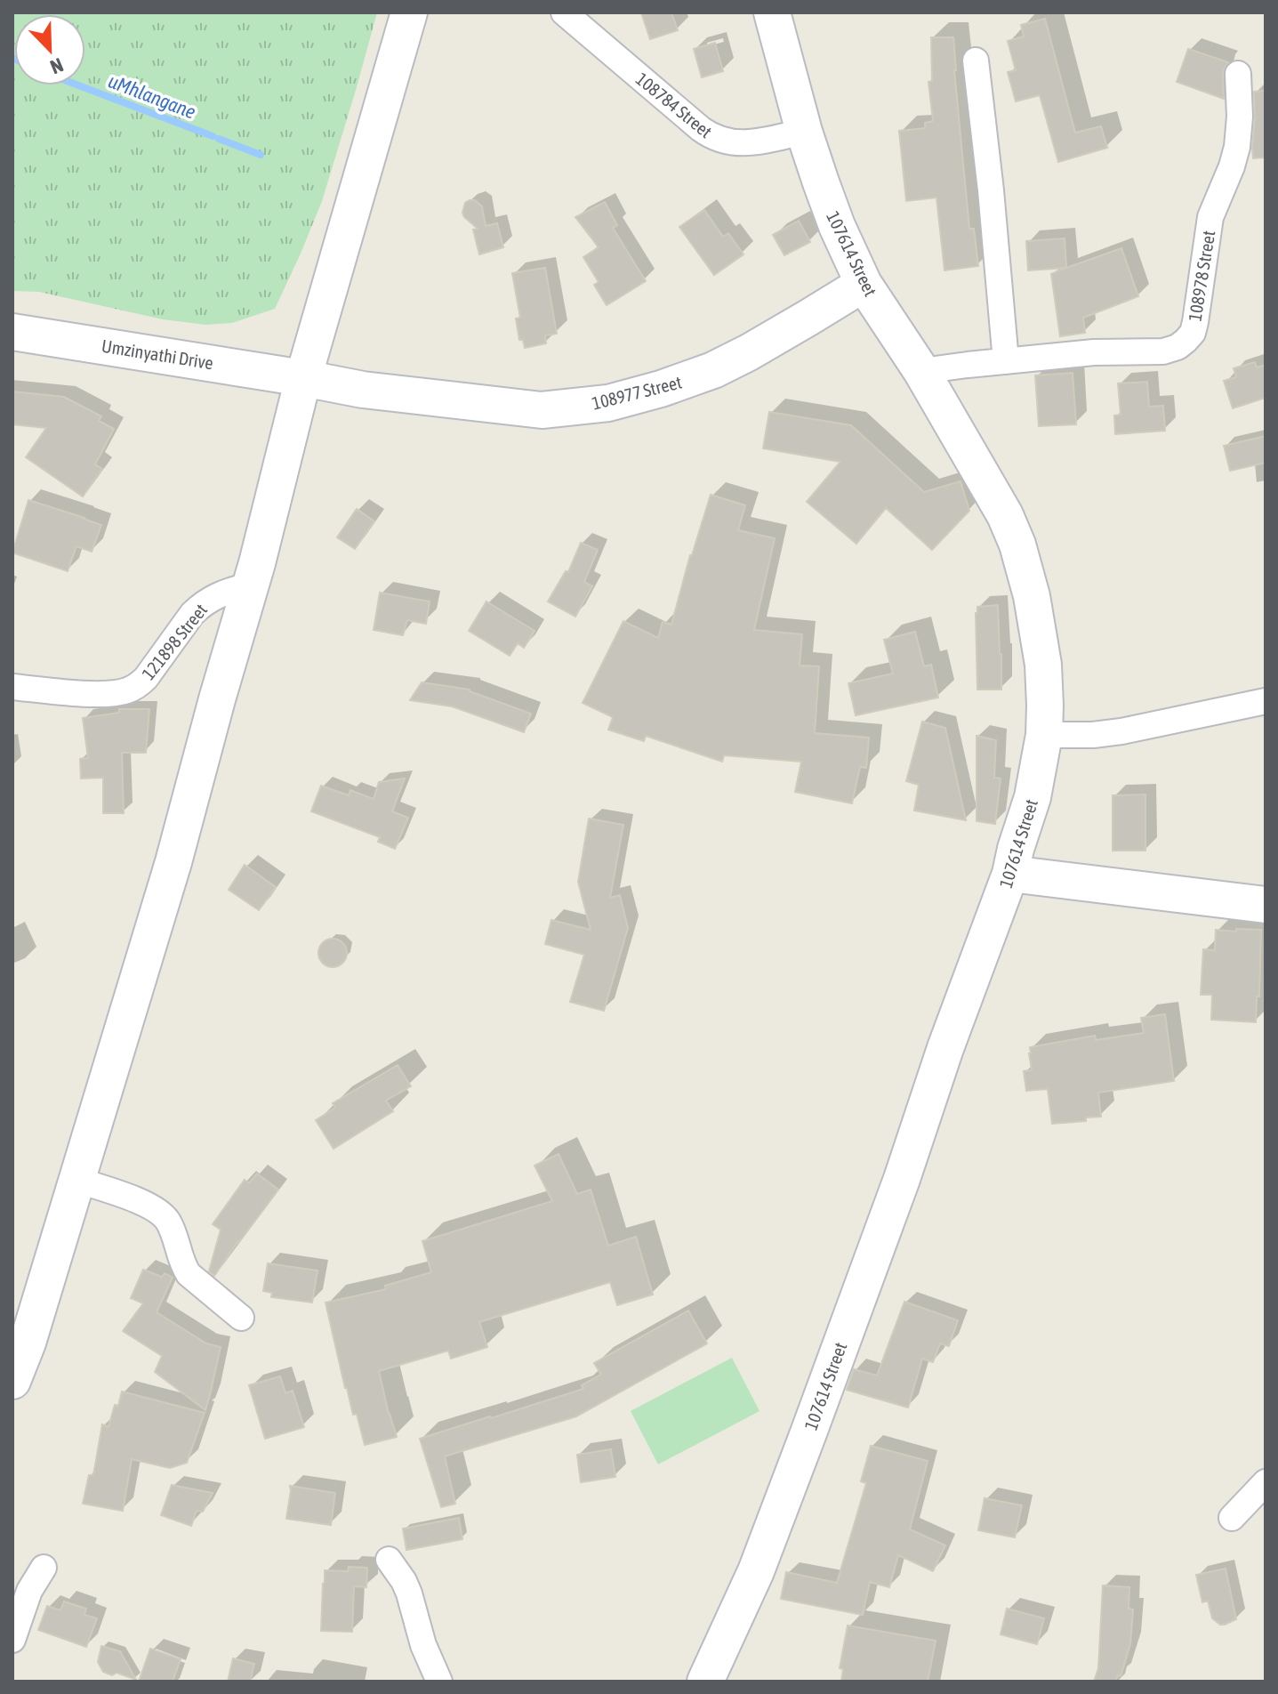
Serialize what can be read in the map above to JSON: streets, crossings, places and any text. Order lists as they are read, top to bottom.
{
  "streets": {
    "street": [
      "108784 Street",
      "107614 Street",
      "108978 Street",
      "Umzinyathi Drive",
      "108977 Street",
      "121898 Street"
    ]
  },
  "crossings": [
    ["108784 Street", "107614 Street"],
    ["107614 Street", "108978 Street"],
    ["107614 Street", "108977 Street"],
    ["Umzinyathi Drive", "108977 Street"]
  ],
  "water": ["uMhlangane"],
  "north": "bottom right"
}
